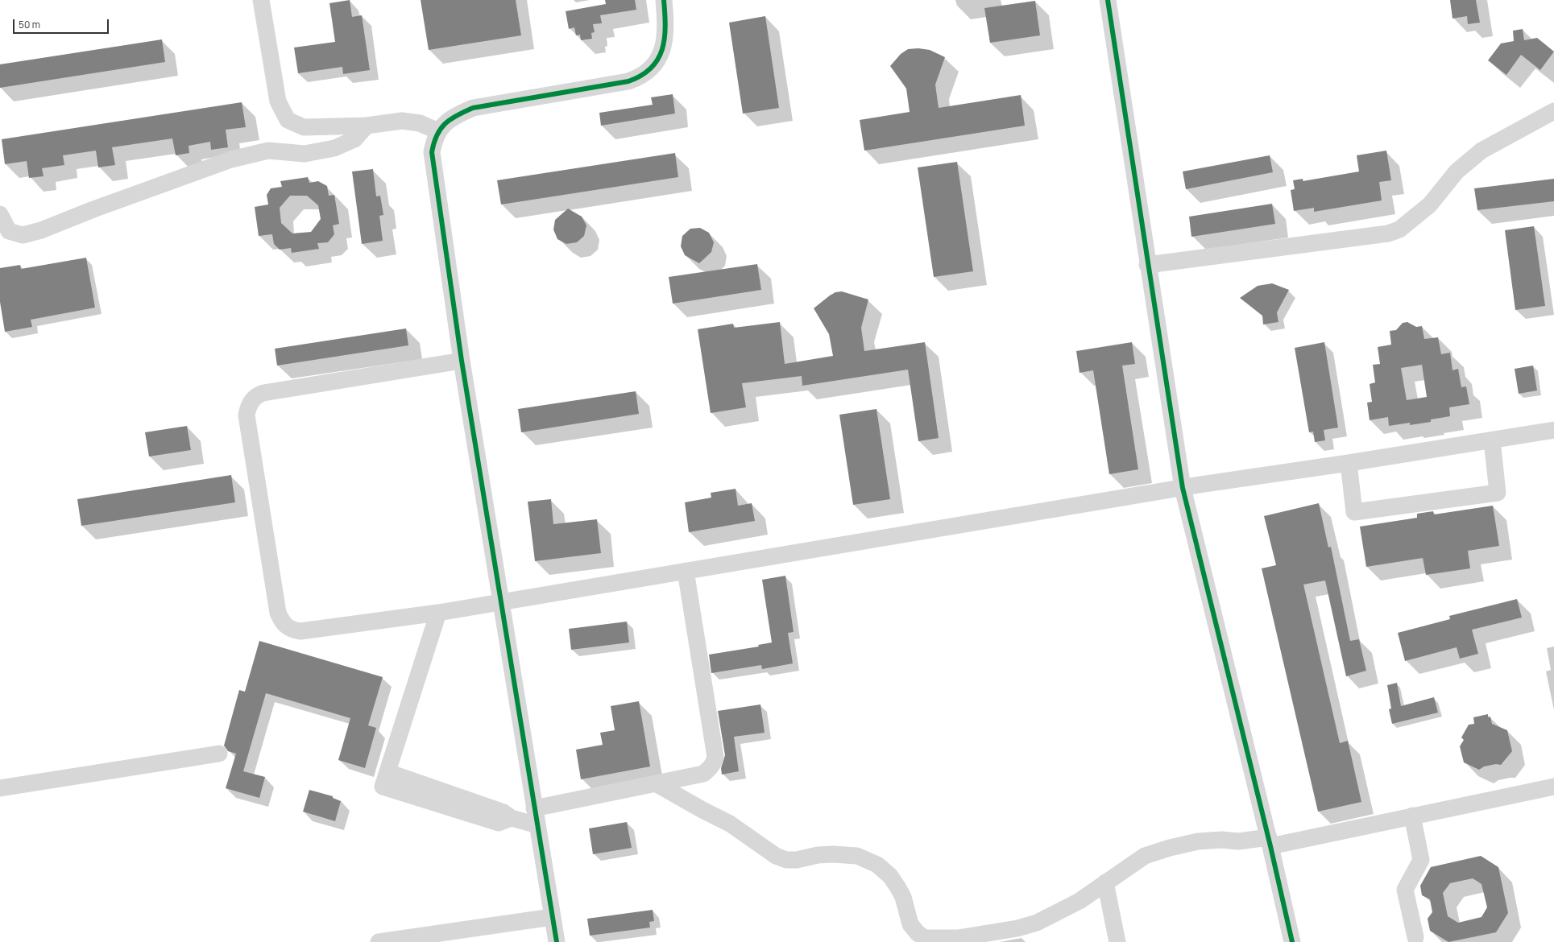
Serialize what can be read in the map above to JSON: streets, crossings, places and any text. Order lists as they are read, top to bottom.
{
  "scale_bar": "50 m"
}
